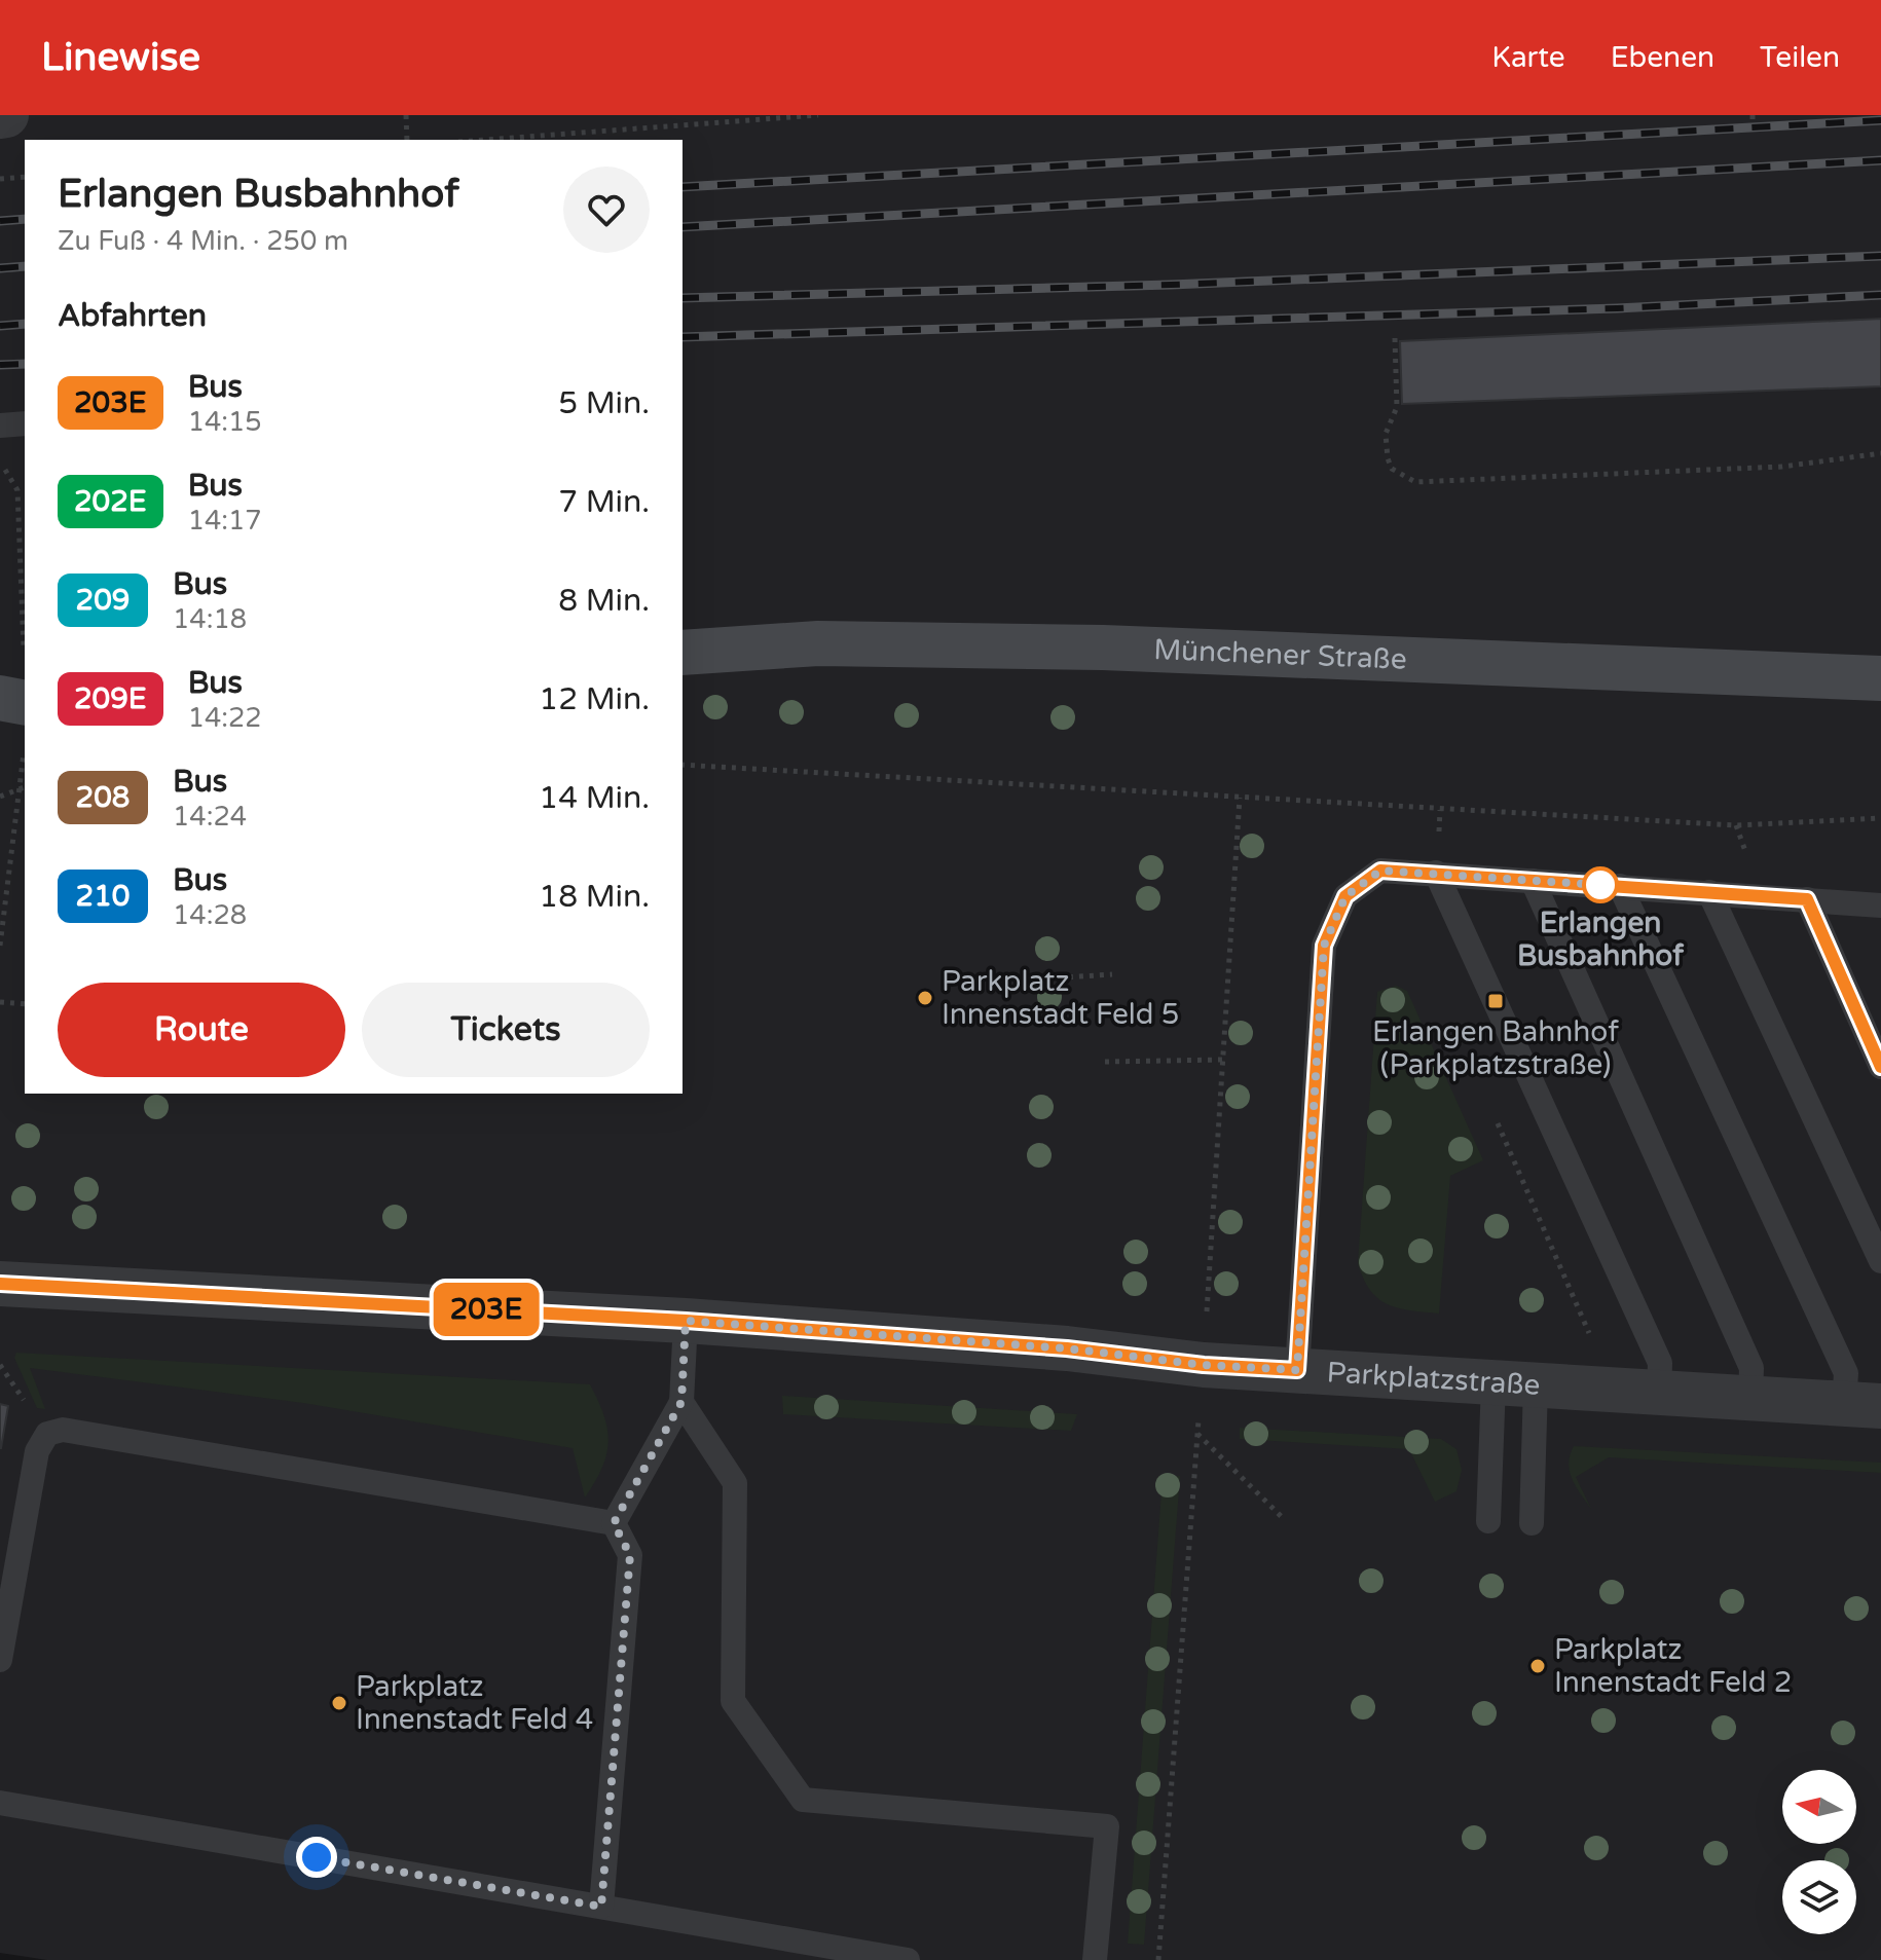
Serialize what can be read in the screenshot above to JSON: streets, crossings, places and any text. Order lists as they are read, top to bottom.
{
  "streets": {
    "main road": ["Münchener Straße"],
    "street": ["Parkplatzstraße"]
  },
  "places": {
    "other": [
      "Erlangen Busbahnhof",
      "Parkplatz Innenstadt Feld 5",
      "Parkplatz Innenstadt Feld 2",
      "Parkplatz Innenstadt Feld 4"
    ],
    "transit": ["Erlangen Bahnhof (Parkplatzstraße)"]
  },
  "lines": ["bus line 203E"],
  "north": "left",
  "page": {
    "header": "Linewise",
    "nav": ["Karte", "Ebenen", "Teilen"],
    "on_map": "203E",
    "heading": [
      ["Erlangen Busbahnhof", "Zu Fuß · 4 Min. · 250 m"],
      "Abfahrten"
    ],
    "list": [
      {
        "mark": "203E",
        "name": "Bus",
        "note": "14:15",
        "value": "5 Min."
      },
      {
        "mark": "202E",
        "name": "Bus",
        "note": "14:17",
        "value": "7 Min."
      },
      {
        "mark": "209",
        "name": "Bus",
        "note": "14:18",
        "value": "8 Min."
      },
      {
        "mark": "209E",
        "name": "Bus",
        "note": "14:22",
        "value": "12 Min."
      },
      {
        "mark": "208",
        "name": "Bus",
        "note": "14:24",
        "value": "14 Min."
      },
      {
        "mark": "210",
        "name": "Bus",
        "note": "14:28",
        "value": "18 Min."
      }
    ],
    "buttons": ["Route", "Tickets"]
  }
}
